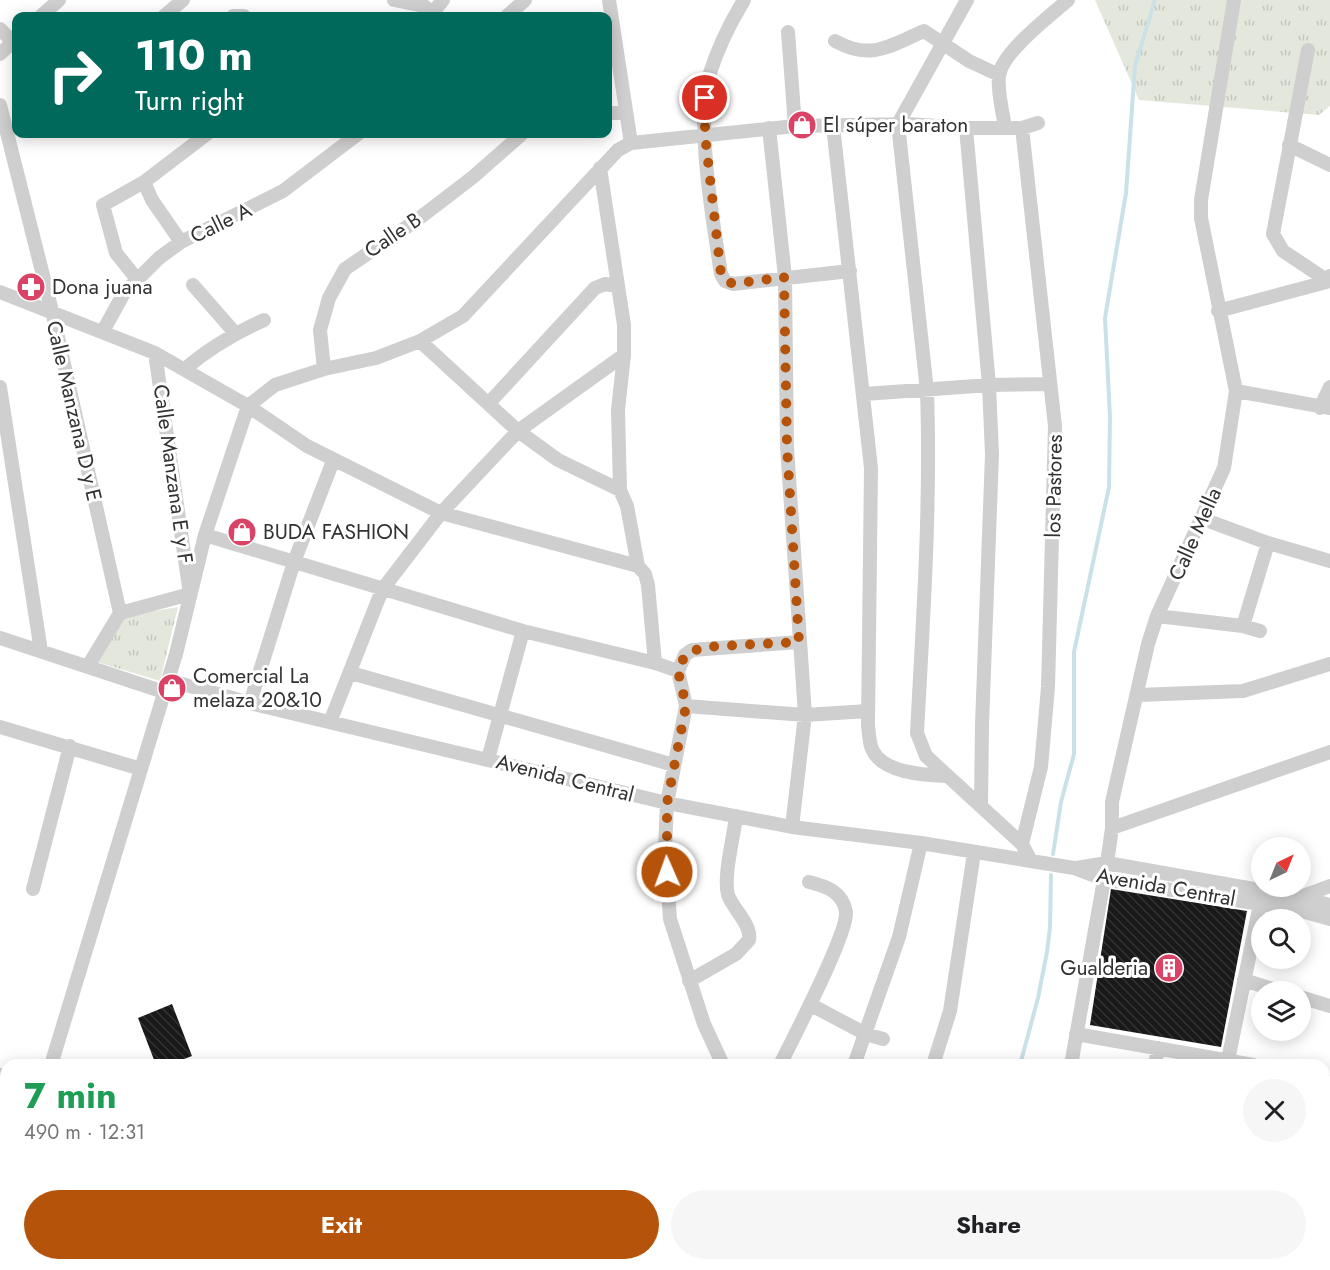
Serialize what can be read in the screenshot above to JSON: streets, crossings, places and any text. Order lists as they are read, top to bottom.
{
  "streets": {
    "street": [
      "Calle A",
      "Calle B",
      "Calle Manzana D y E",
      "Calle Manzana E y F",
      "los Pastores",
      "Calle Mella",
      "Avenida Central"
    ]
  },
  "crossings": [
    ["Calle Mella", "Avenida Central"]
  ],
  "places": {
    "shop": ["El súper baraton", "BUDA FASHION", "Comercial La melaza 20&10"],
    "pharmacy": ["Dona juana"],
    "building": ["Gualderia"]
  },
  "north": "top right",
  "page": {
    "turn": ["110 m", "Turn right"],
    "heading": ["7 min", "490 m · 12:31"],
    "buttons": ["Exit", "Share"]
  }
}
